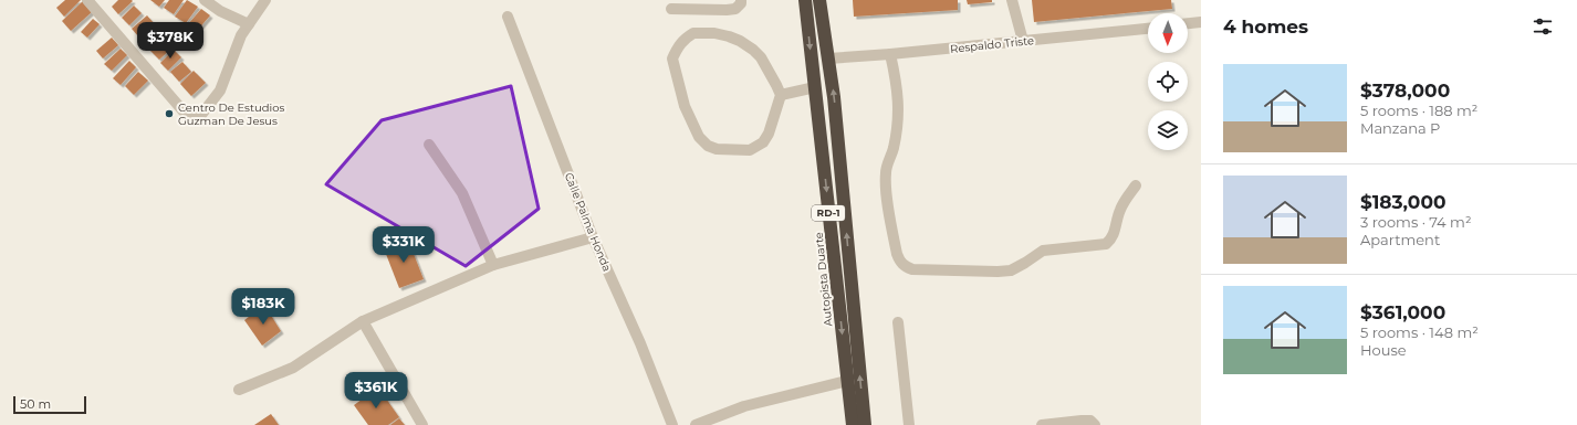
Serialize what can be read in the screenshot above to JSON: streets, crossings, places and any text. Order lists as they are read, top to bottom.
{
  "streets": {
    "highway": ["RD-1", "Autopista Duarte"],
    "street": ["Respaldo Triste", "Calle Palma Honda"]
  },
  "crossings": [
    ["Respaldo Triste", "RD-1"]
  ],
  "places": ["Centro De Estudios Guzman De Jesus"],
  "scale_bar": "50 m",
  "north": "bottom",
  "page": {
    "heading": "4 homes",
    "price": [
      "$378K",
      "$331K",
      "$183K",
      "$361K"
    ],
    "list": [
      {
        "name": "$378,000",
        "note": "5 rooms · 188 m² · Manzana P"
      },
      {
        "name": "$183,000",
        "note": "3 rooms · 74 m² · Apartment"
      },
      {
        "name": "$361,000",
        "note": "5 rooms · 148 m² · House"
      }
    ],
    "scale": "50 m"
  }
}
